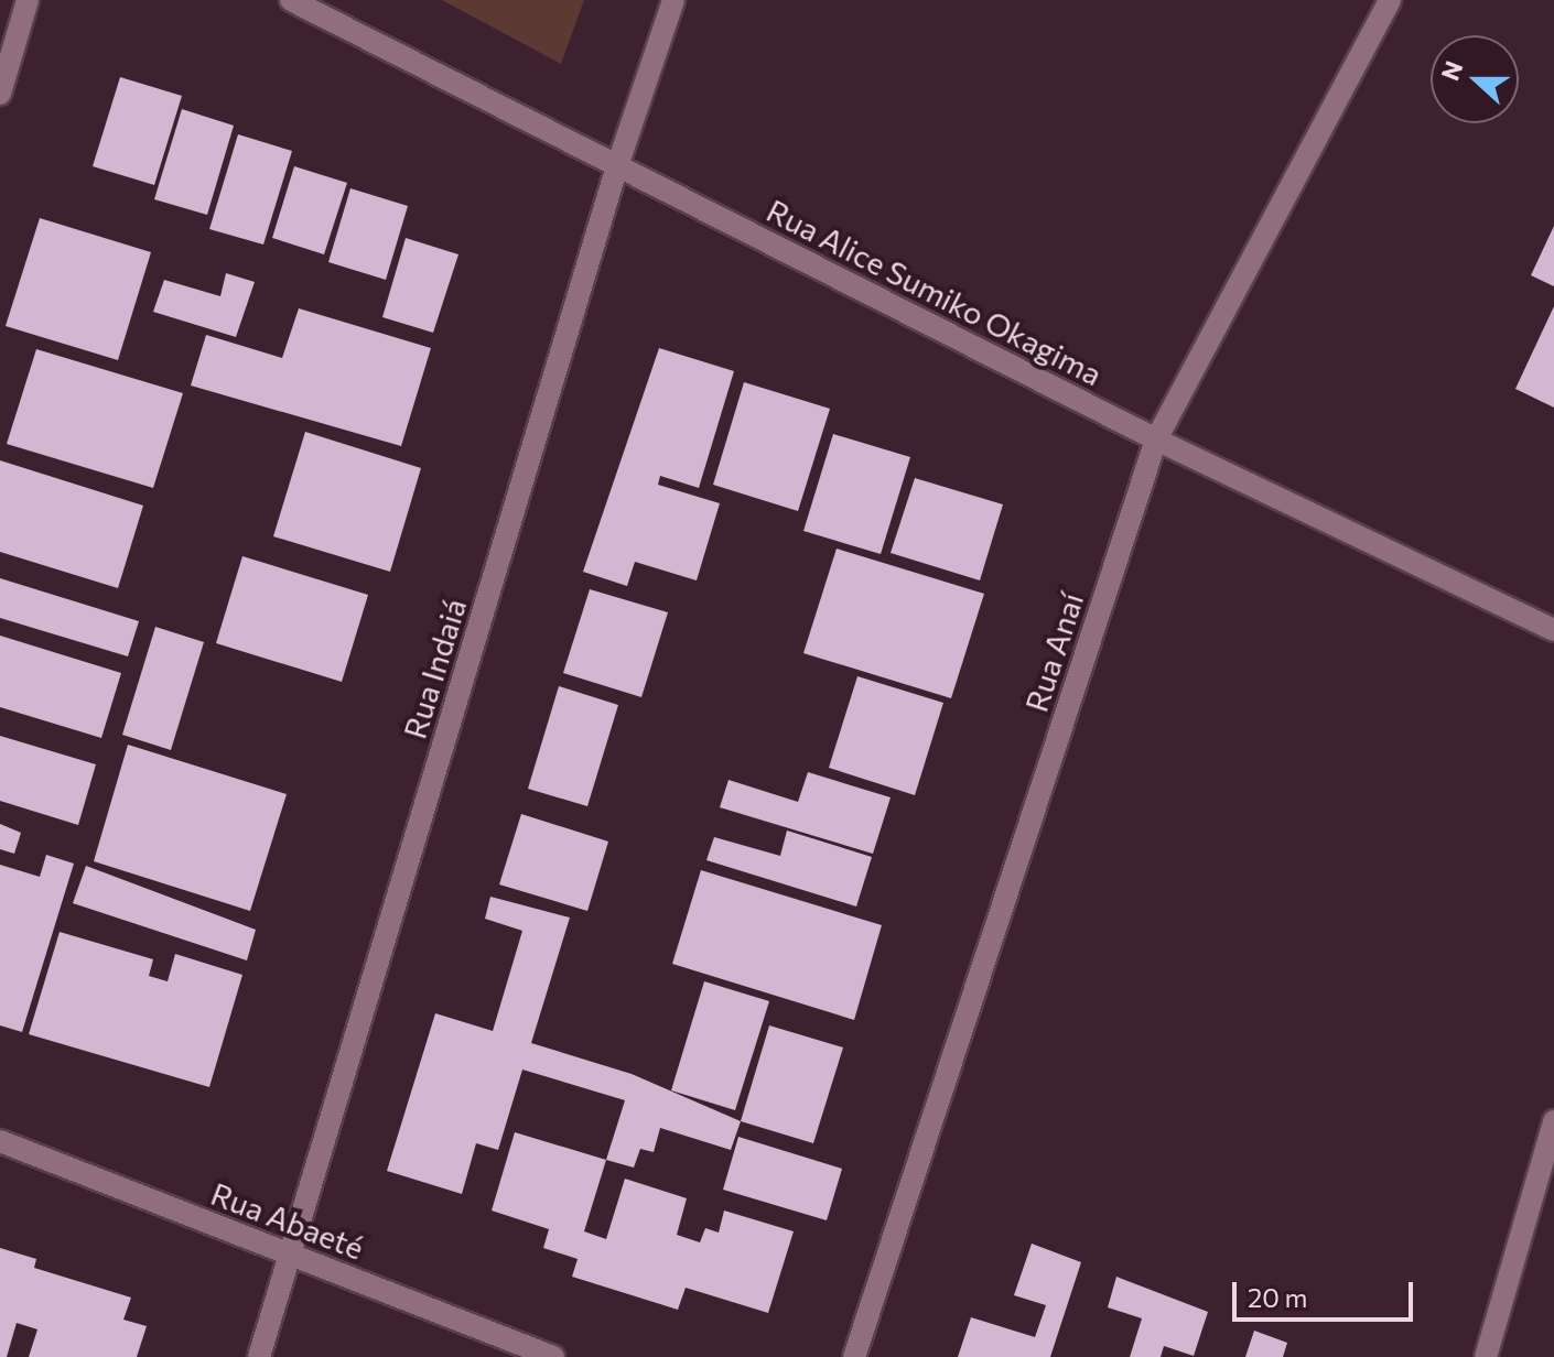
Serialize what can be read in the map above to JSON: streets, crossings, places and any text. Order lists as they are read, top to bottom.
{
  "streets": {
    "street": [
      "Rua Alice Sumiko Okagima",
      "Rua Anaí",
      "Rua Indaiá",
      "Rua Abaeté"
    ]
  },
  "crossings": [
    ["Rua Alice Sumiko Okagima", "Rua Anaí"],
    ["Rua Alice Sumiko Okagima", "Rua Indaiá"],
    ["Rua Indaiá", "Rua Abaeté"]
  ],
  "scale_bar": "20 m",
  "north": "left"
}
